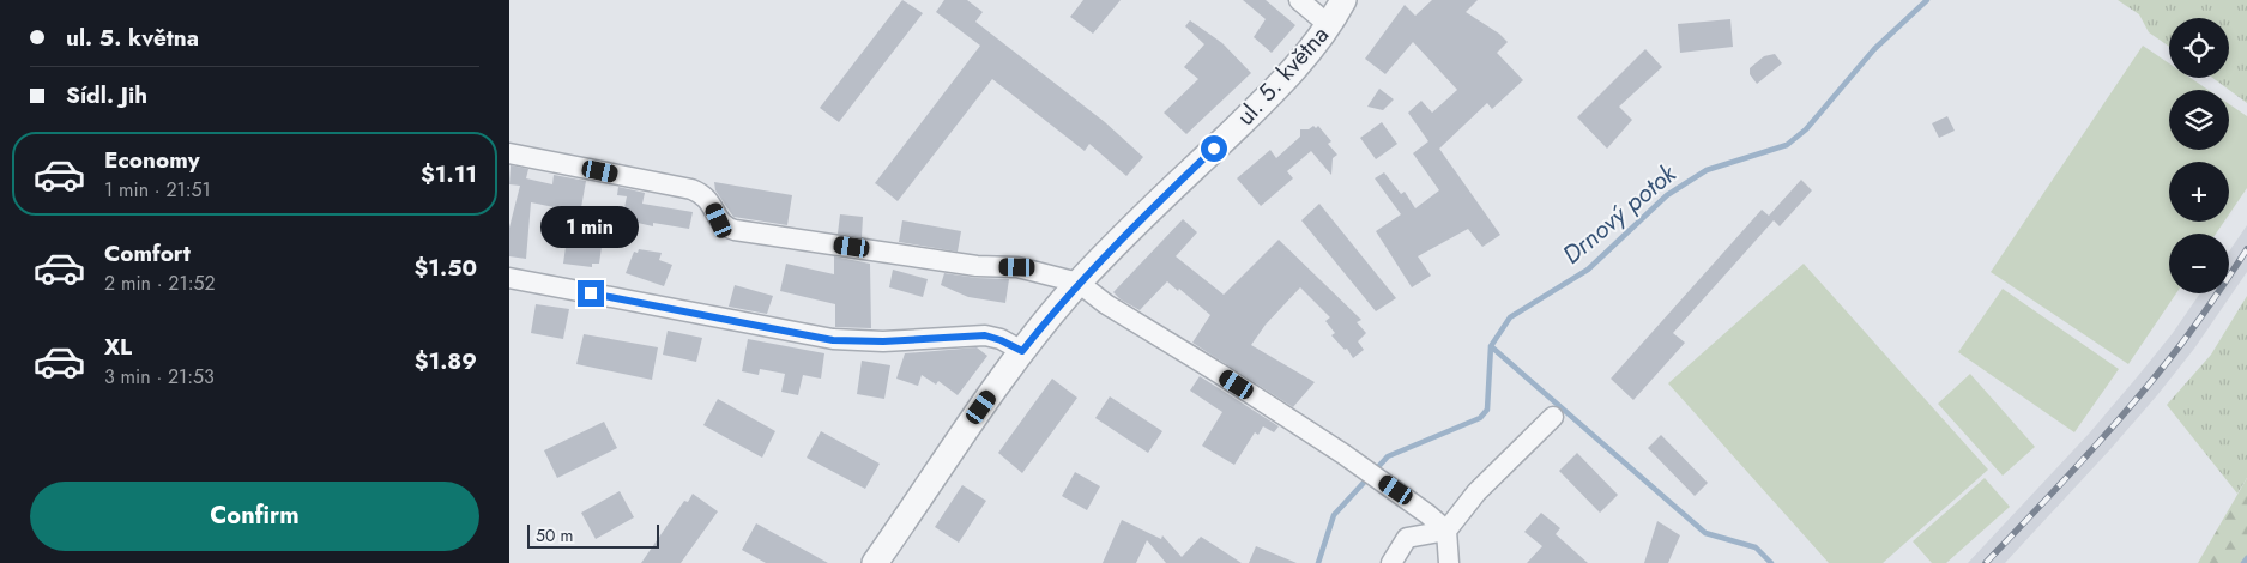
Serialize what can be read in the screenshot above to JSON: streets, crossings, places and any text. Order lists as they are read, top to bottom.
{
  "streets": {
    "street": ["ul. 5. května"]
  },
  "water": ["Drnový potok"],
  "scale_bar": "50 m",
  "page": {
    "banner": ["ul. 5. května", "Sídl. Jih"],
    "map_buttons": ["+", "−"],
    "list": [
      {
        "name": "Economy",
        "note": "1 min · 21:51",
        "value": "$1.11"
      },
      {
        "name": "Comfort",
        "note": "2 min · 21:52",
        "value": "$1.50"
      },
      {
        "name": "XL",
        "note": "3 min · 21:53",
        "value": "$1.89"
      }
    ],
    "bubble": "1 min",
    "buttons": "Confirm",
    "scale": "50 m"
  }
}
